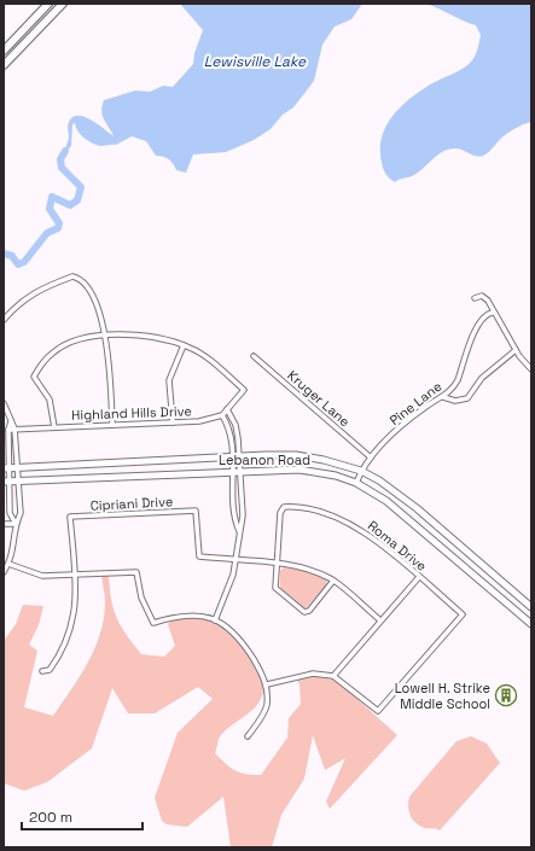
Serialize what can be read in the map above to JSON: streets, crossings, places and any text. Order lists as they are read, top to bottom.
{
  "streets": {
    "main road": ["Lebanon Road"],
    "street": [
      "Kruger Lane",
      "Pine Lane",
      "Highland Hills Drive",
      "Cipriani Drive",
      "Roma Drive"
    ]
  },
  "crossings": [
    ["Kruger Lane", "Pine Lane"],
    ["Pine Lane", "Lebanon Road"]
  ],
  "water": ["Lewisville Lake"],
  "places": {
    "building": ["Lowell H. Strike Middle School"]
  },
  "scale_bar": "200 m"
}
